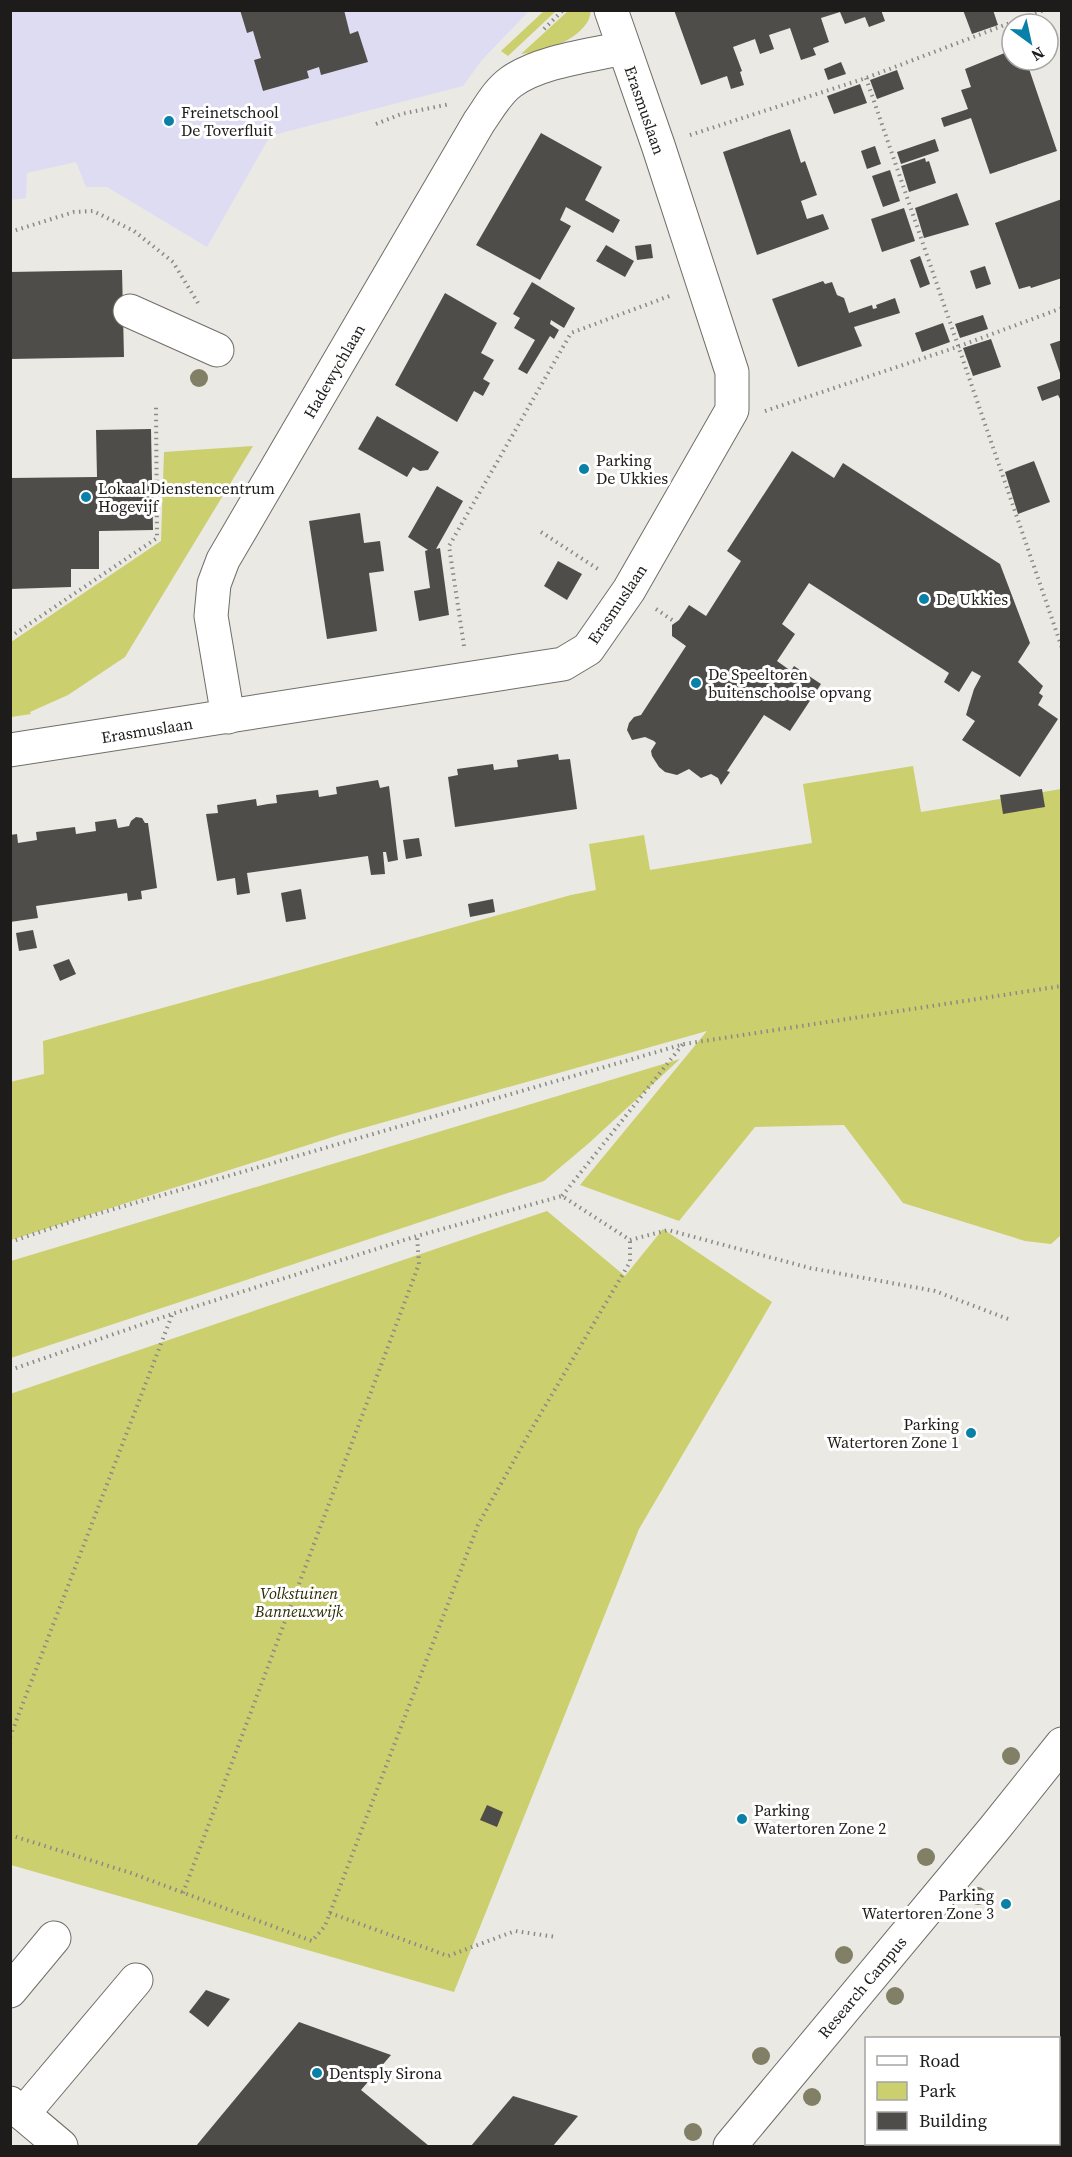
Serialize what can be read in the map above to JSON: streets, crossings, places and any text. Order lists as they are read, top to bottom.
{
  "streets": {
    "street": ["Erasmuslaan", "Hadewychlaan", "Research Campus"]
  },
  "crossings": [
    ["Erasmuslaan", "Hadewychlaan"]
  ],
  "parks": ["Volkstuinen Banneuxwijk"],
  "places": [
    "Freinetschool De Toverfluit",
    "Parking De Ukkies",
    "Lokaal Dienstencentrum Hogevijf",
    "De Ukkies",
    "De Speeltoren buitenschoolse opvang",
    "Parking Watertoren Zone 1",
    "Parking Watertoren Zone 2",
    "Parking Watertoren Zone 3",
    "Dentsply Sirona"
  ],
  "legend": ["Road", "Park", "Building"],
  "north": "bottom right"
}
